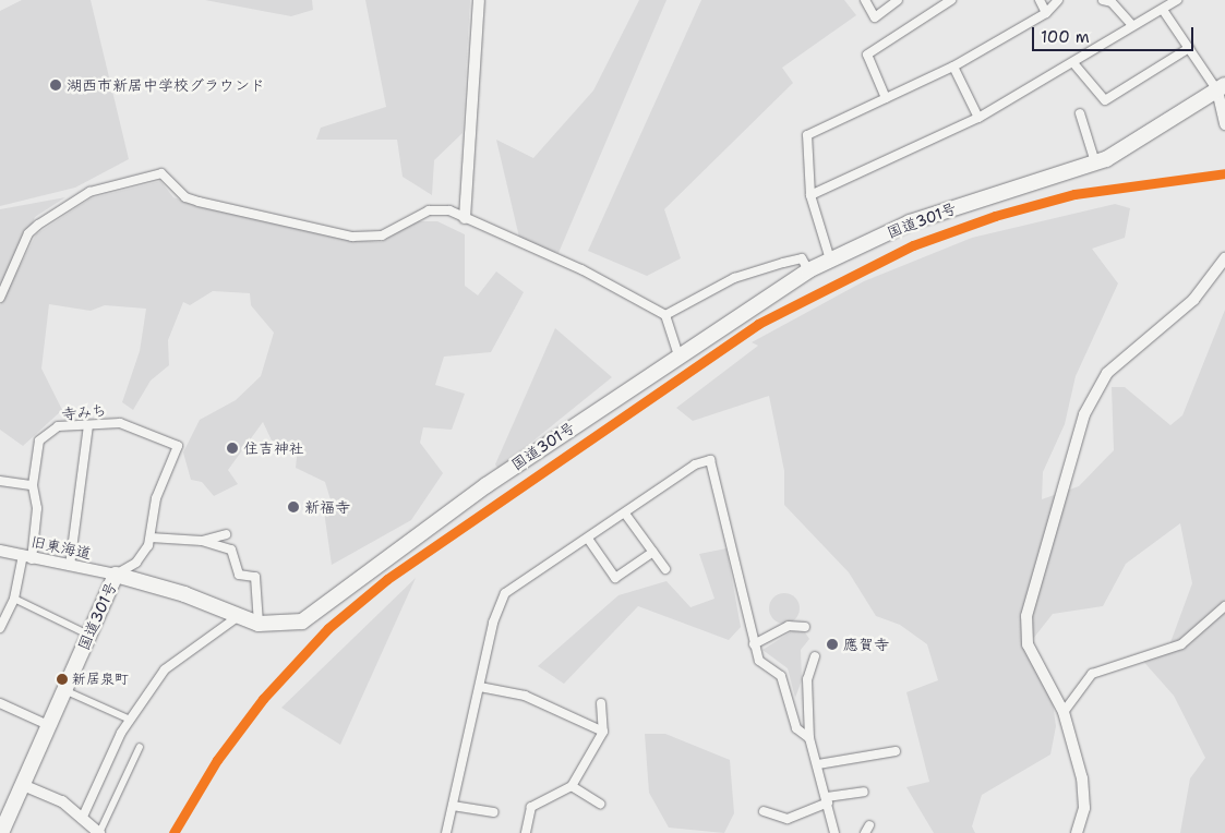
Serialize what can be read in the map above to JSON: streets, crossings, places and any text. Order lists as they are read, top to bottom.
{
  "streets": {
    "highway": ["国道301号"],
    "street": ["寺みち", "旧東海道"]
  },
  "crossings": [
    ["国道301号", "旧東海道"],
    ["寺みち", "旧東海道"]
  ],
  "places": [
    "湖西市新居中学校グラウンド",
    "住吉神社",
    "新福寺",
    "應賀寺",
    "新居泉町"
  ],
  "scale_bar": "100 m"
}
